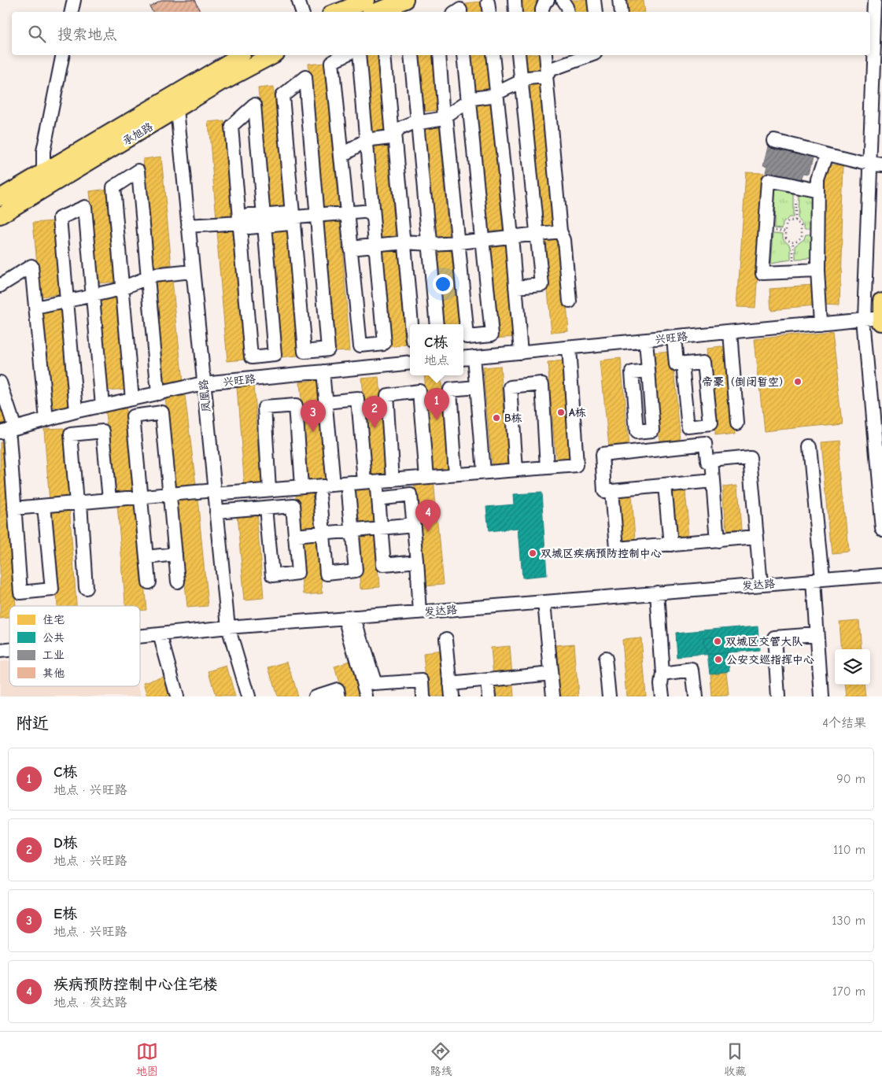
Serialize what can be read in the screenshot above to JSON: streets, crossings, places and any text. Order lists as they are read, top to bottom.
{
  "streets": {
    "main road": ["承旭路"],
    "street": ["兴旺路", "凤凰路", "发达路"]
  },
  "crossings": [
    ["承旭路", "凤凰路"],
    ["兴旺路", "凤凰路"],
    ["凤凰路", "发达路"]
  ],
  "places": [
    "帝豪（倒闭暂空）",
    "A栋",
    "B栋",
    "双城区疾病预防控制中心",
    "双城区交管大队",
    "公安交巡指挥中心"
  ],
  "legend": [
    "住宅",
    "公共",
    "工业",
    "其他"
  ],
  "page": {
    "search": "搜索地点",
    "popup": ["C栋", "地点"],
    "pins": [
      "1",
      "2",
      "3",
      "4"
    ],
    "heading": ["附近", "4个结果"],
    "list": [
      {
        "mark": "1",
        "name": "C栋",
        "note": "地点 · 兴旺路",
        "value": "90 m"
      },
      {
        "mark": "2",
        "name": "D栋",
        "note": "地点 · 兴旺路",
        "value": "110 m"
      },
      {
        "mark": "3",
        "name": "E栋",
        "note": "地点 · 兴旺路",
        "value": "130 m"
      },
      {
        "mark": "4",
        "name": "疾病预防控制中心住宅楼",
        "note": "地点 · 发达路",
        "value": "170 m"
      }
    ],
    "nav": ["地图", "路线", "收藏"]
  }
}
